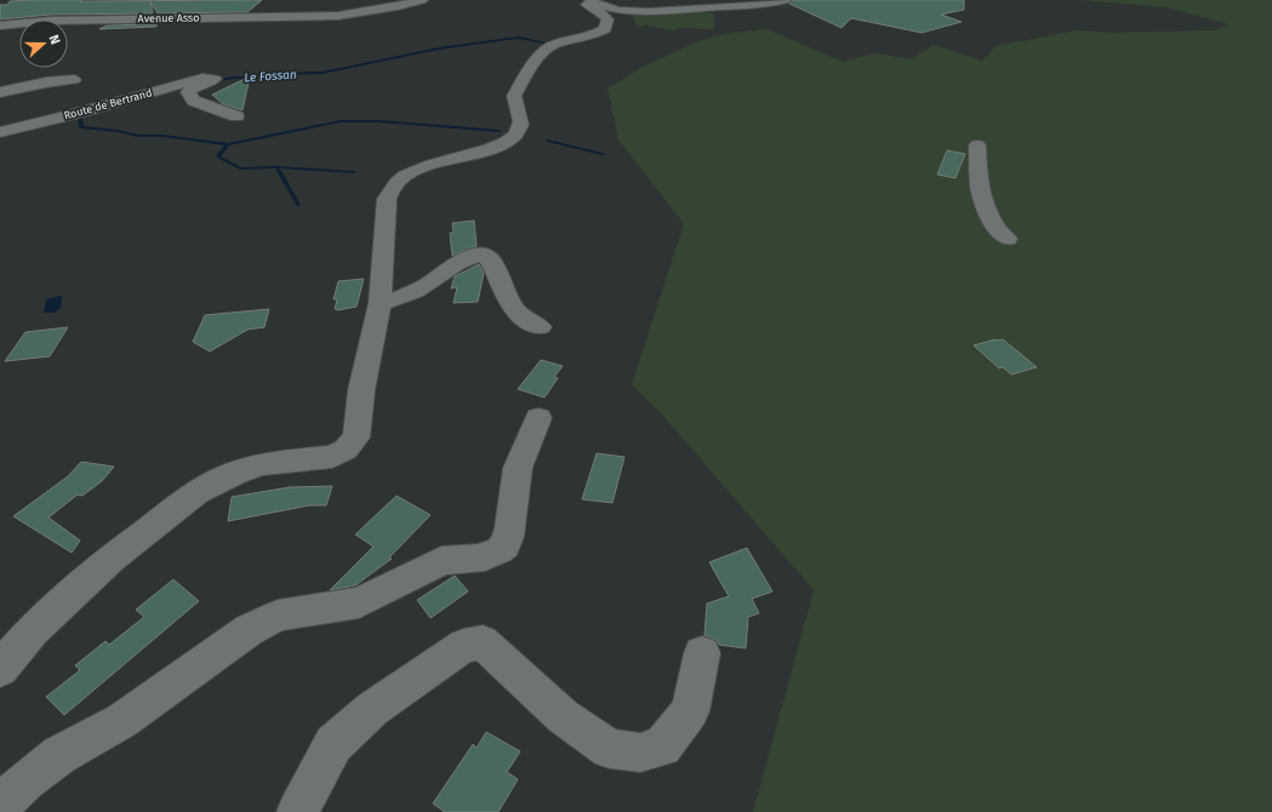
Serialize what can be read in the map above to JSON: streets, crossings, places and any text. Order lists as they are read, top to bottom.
{
  "streets": {
    "street": ["Avenue Asso", "Route de Bertrand"]
  },
  "water": ["Le Fossan"],
  "north": "right"
}
